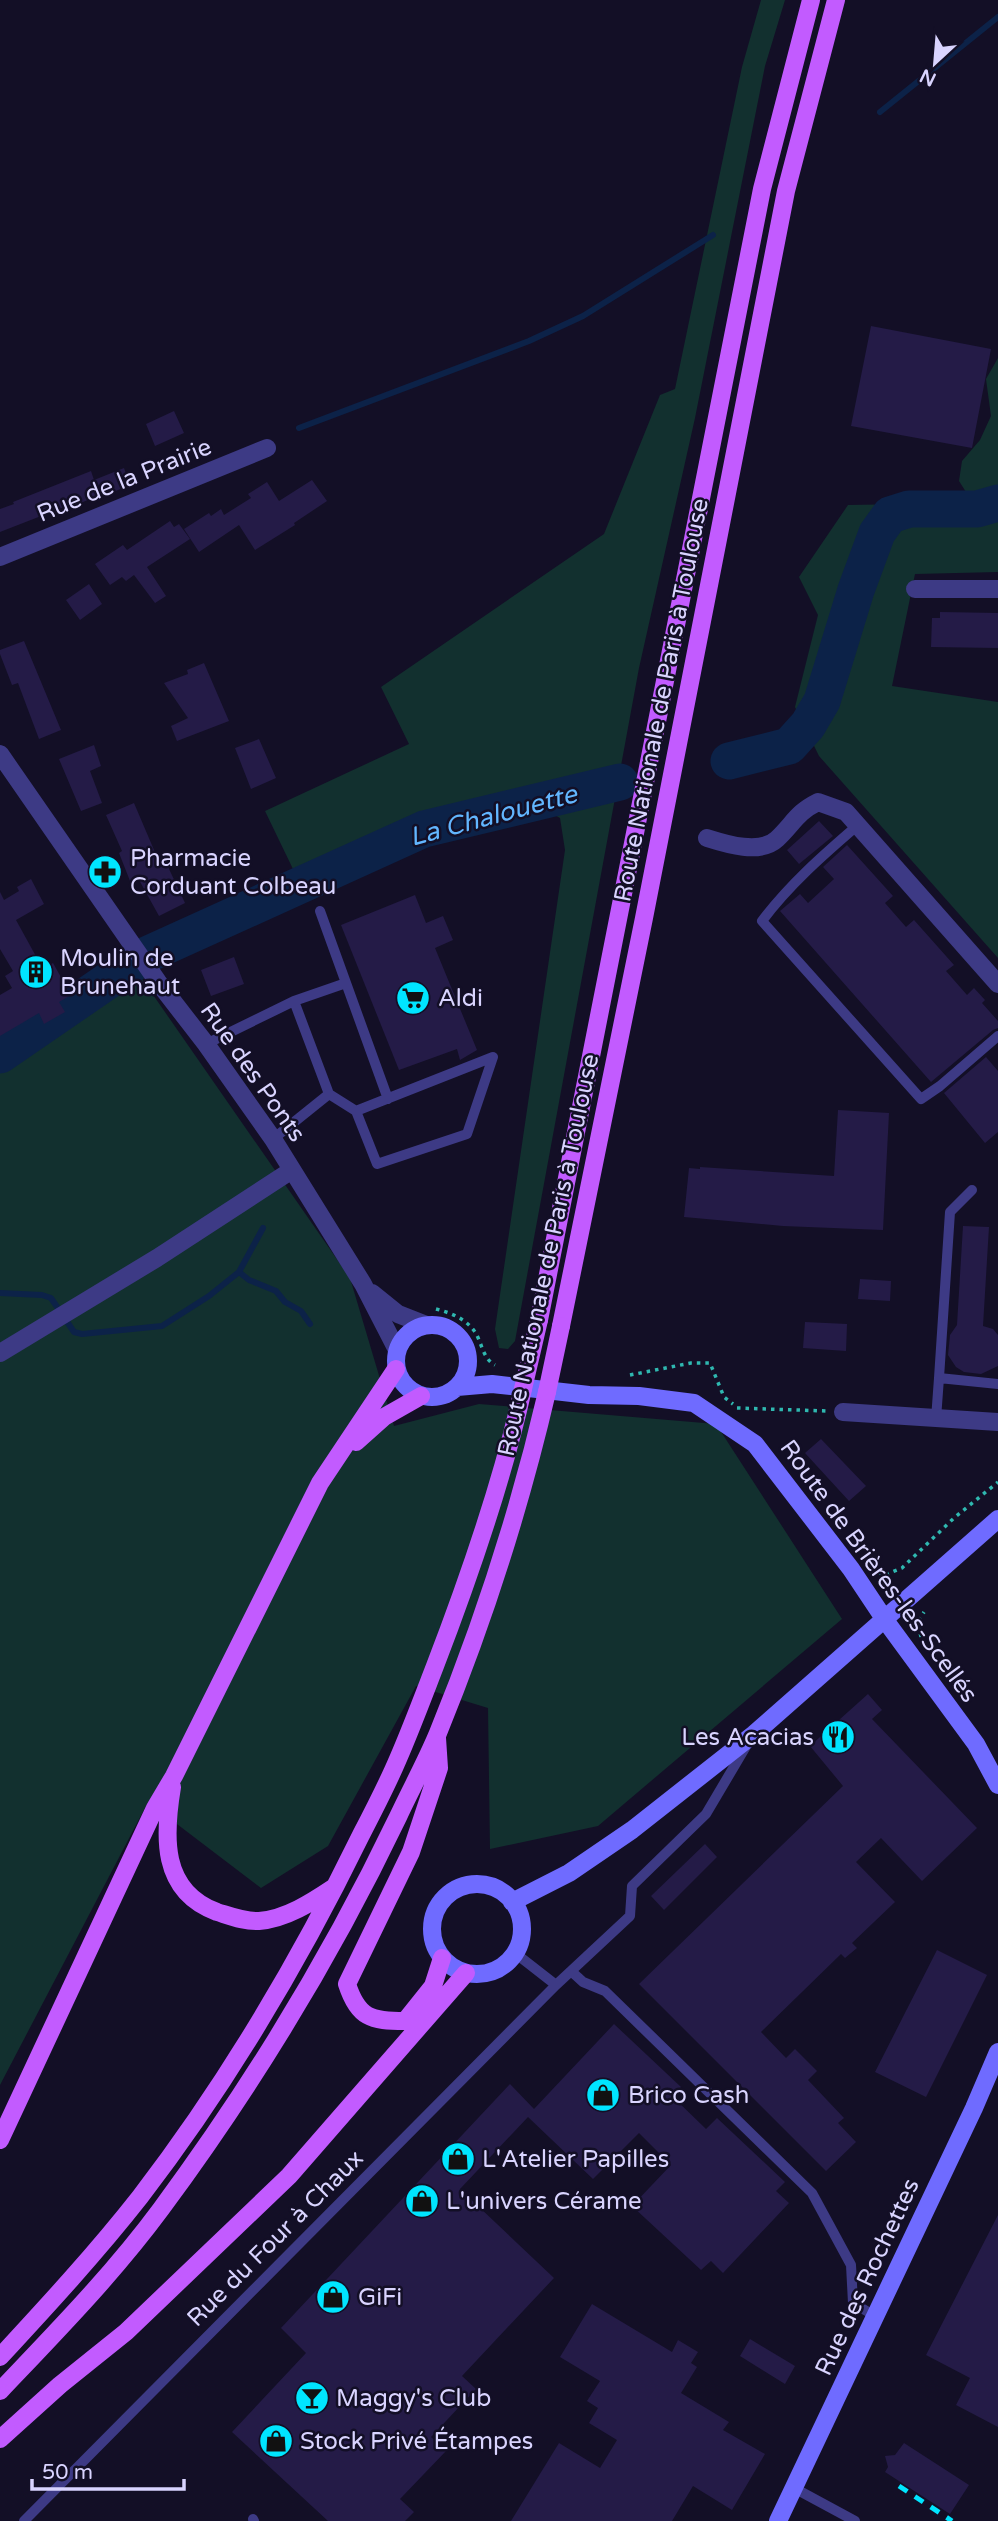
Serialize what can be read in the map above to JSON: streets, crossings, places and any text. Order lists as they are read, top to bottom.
{
  "streets": {
    "main road": ["Route Nationale de Paris à Toulouse", "Route de Brières-les-Scellés", "Rue des Rochettes"],
    "street": ["Rue de la Prairie", "Rue des Ponts"],
    "lane": ["Rue du Four à Chaux"]
  },
  "crossings": [
    ["Rue des Ponts", "Route de Brières-les-Scellés"]
  ],
  "water": ["La Chalouette"],
  "places": {
    "pharmacy": ["Pharmacie Corduant Colbeau"],
    "building": ["Moulin de Brunehaut"],
    "supermarket": ["Aldi"],
    "restaurant": ["Les Acacias"],
    "shop": [
      "Brico Cash",
      "L'Atelier Papilles",
      "L'univers Cérame",
      "GiFi",
      "Stock Privé Étampes"
    ],
    "bar": ["Maggy's Club"]
  },
  "scale_bar": "50 m",
  "north": "bottom left"
}
